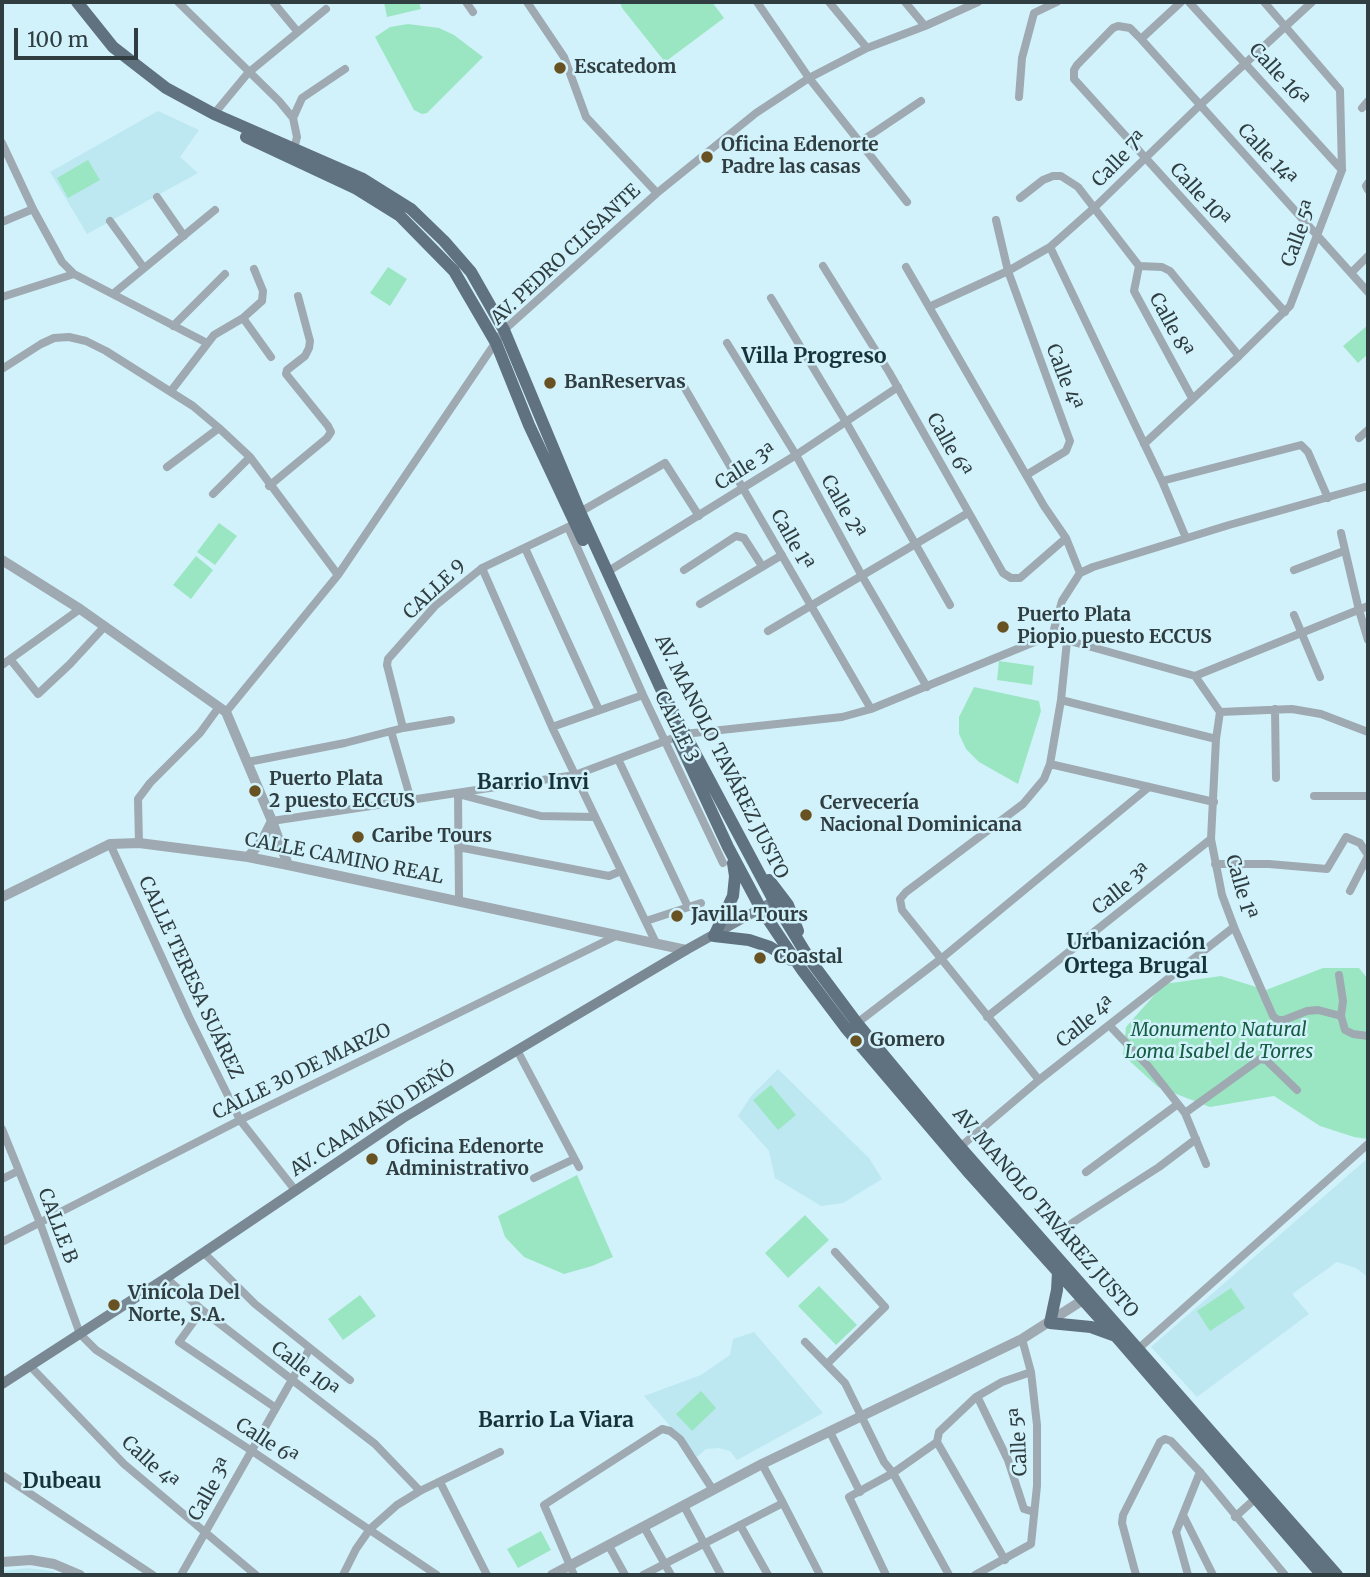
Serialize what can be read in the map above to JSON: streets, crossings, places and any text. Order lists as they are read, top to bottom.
{
  "streets": {
    "main road": ["AV. MANOLO TAVÁREZ JUSTO", "AV. CAAMAÑO DEÑÓ"],
    "street": [
      "Calle 16ª",
      "Calle 14ª",
      "Calle 7ª",
      "Calle 10ª",
      "Calle 5ª",
      "AV. PEDRO CLISANTE",
      "Calle 8ª",
      "Calle 4ª",
      "Calle 6ª",
      "Calle 3ª",
      "Calle 2ª",
      "Calle 1ª",
      "CALLE 9",
      "CALLE 3",
      "CALLE CAMINO REAL",
      "CALLE TERESA SUÁREZ",
      "CALLE 30 DE MARZO",
      "CALLE B"
    ]
  },
  "crossings": [
    ["Calle 16ª", "Calle 7ª"],
    ["Calle 16ª", "Calle 5ª"],
    ["Calle 14ª", "Calle 7ª"],
    ["Calle 14ª", "Calle 10ª"],
    ["Calle 14ª", "Calle 5ª"],
    ["Calle 7ª", "Calle 10ª"],
    ["Calle 7ª", "Calle 5ª"],
    ["Calle 7ª", "Calle 4ª"],
    ["Calle 10ª", "Calle 5ª"],
    ["Calle 10ª", "Calle 3ª"],
    ["Calle 10ª", "AV. CAAMAÑO DEÑÓ"],
    ["Calle 5ª", "Calle 8ª"],
    ["AV. PEDRO CLISANTE", "AV. MANOLO TAVÁREZ JUSTO"],
    ["AV. PEDRO CLISANTE", "CALLE CAMINO REAL"],
    ["Calle 4ª", "Calle 3ª"],
    ["Calle 4ª", "Calle 1ª"],
    ["Calle 4ª", "AV. MANOLO TAVÁREZ JUSTO"],
    ["Calle 4ª", "AV. CAAMAÑO DEÑÓ"],
    ["Calle 6ª", "Calle 3ª"],
    ["Calle 6ª", "AV. CAAMAÑO DEÑÓ"],
    ["Calle 6ª", "CALLE B"],
    ["Calle 3ª", "Calle 2ª"],
    ["Calle 3ª", "Calle 1ª"],
    ["Calle 3ª", "AV. MANOLO TAVÁREZ JUSTO"],
    ["CALLE 9", "CALLE 3"],
    ["CALLE 9", "AV. MANOLO TAVÁREZ JUSTO"],
    ["CALLE 3", "AV. MANOLO TAVÁREZ JUSTO"],
    ["AV. MANOLO TAVÁREZ JUSTO", "AV. CAAMAÑO DEÑÓ"],
    ["CALLE CAMINO REAL", "CALLE TERESA SUÁREZ"],
    ["CALLE CAMINO REAL", "CALLE 30 DE MARZO"],
    ["CALLE CAMINO REAL", "AV. CAAMAÑO DEÑÓ"],
    ["CALLE TERESA SUÁREZ", "CALLE 30 DE MARZO"],
    ["CALLE TERESA SUÁREZ", "AV. CAAMAÑO DEÑÓ"],
    ["CALLE 30 DE MARZO", "CALLE B"],
    ["AV. CAAMAÑO DEÑÓ", "CALLE B"]
  ],
  "districts": [
    "Villa Progreso",
    "Barrio Invi",
    "Urbanización Ortega Brugal",
    "Barrio La Viara",
    "Dubeau"
  ],
  "parks": ["Monumento Natural Loma Isabel de Torres"],
  "places": [
    "Escatedom",
    "Oficina Edenorte Padre las casas",
    "BanReservas",
    "Puerto Plata Piopio puesto ECCUS",
    "Puerto Plata 2 puesto ECCUS",
    "Cervecería Nacional Dominicana",
    "Caribe Tours",
    "Javilla Tours",
    "Coastal",
    "Gomero",
    "Oficina Edenorte Administrativo",
    "Vinícola Del Norte, S.A."
  ],
  "scale_bar": "100 m"
}
